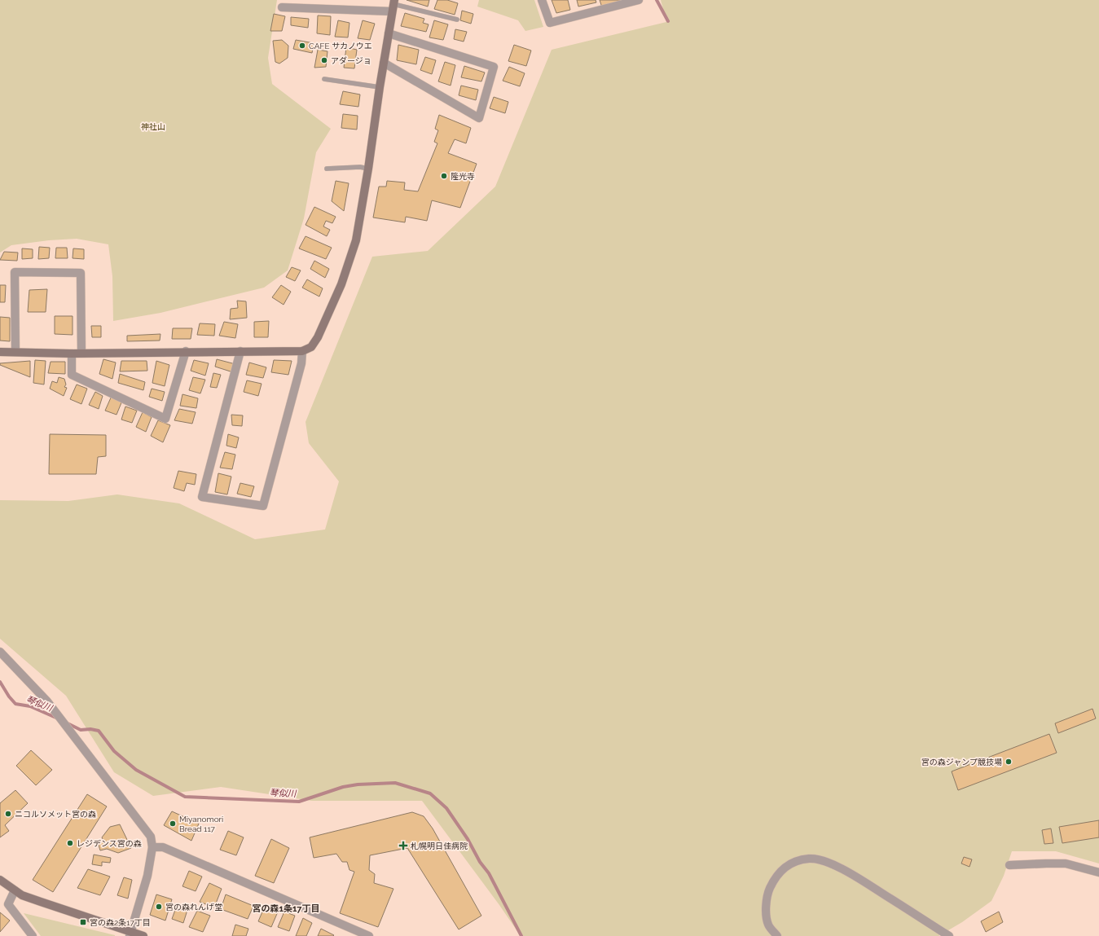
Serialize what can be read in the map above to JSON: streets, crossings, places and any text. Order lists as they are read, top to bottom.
{
  "districts": ["宮の森1条17丁目"],
  "water": ["琴似川"],
  "parks": ["神社山"],
  "places": {
    "other": [
      "CAFE サカノウエ",
      "アダージョ",
      "隆光寺",
      "宮の森ジャンプ競技場",
      "ニコルソメット宮の森",
      "Miyanomori Bread 117",
      "レジデンス宮の森",
      "宮の森れんげ堂"
    ],
    "health": ["札幌明日佳病院"],
    "transit": ["宮の森2条17丁目"]
  }
}
